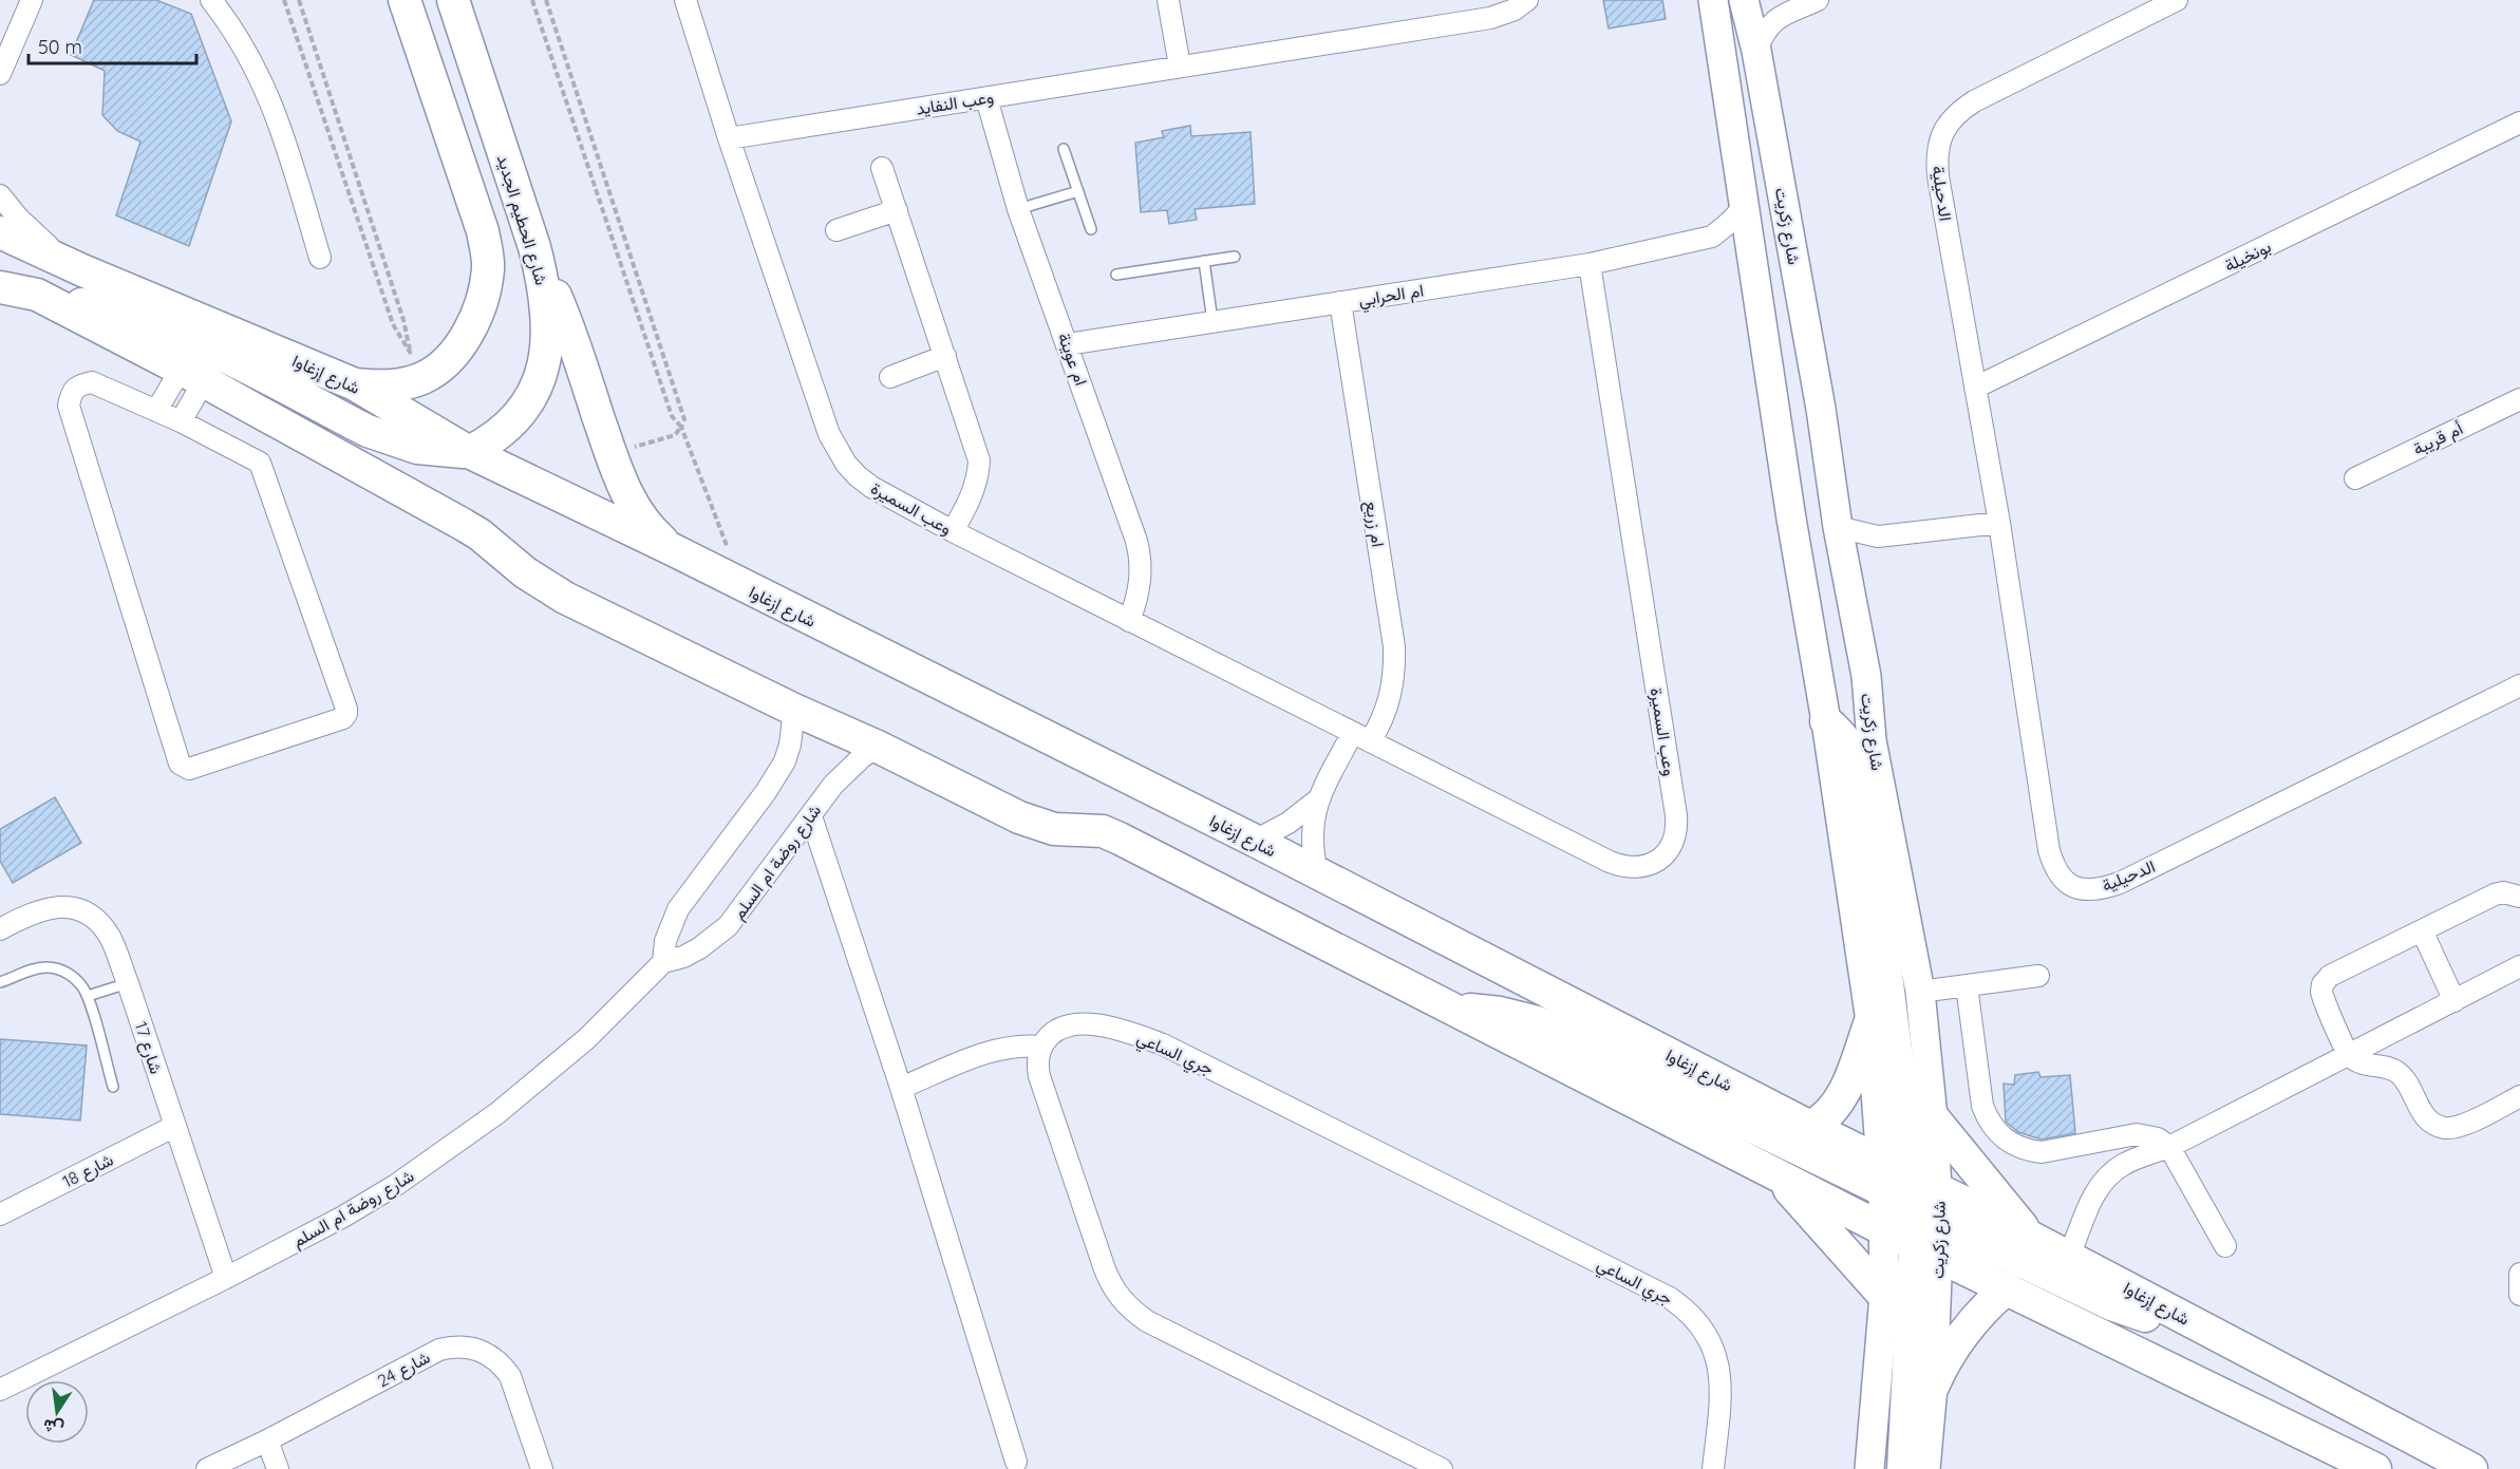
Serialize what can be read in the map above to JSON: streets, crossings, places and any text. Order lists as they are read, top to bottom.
{
  "streets": {
    "main road": ["شارع الحطيم الجديد", "شارع زكريت", "شارع إزغاوا"],
    "street": [
      "وعب النفايد",
      "الدحيلية",
      "بونخيلة",
      "ام الحرابي",
      "ام عوينة",
      "أم قريبة",
      "وعب السميرة",
      "ام زريع",
      "شارع روضة ام السلم",
      "شارع 17",
      "جري الساعي",
      "شارع 18",
      "شارع 24"
    ]
  },
  "crossings": [
    ["وعب النفايد", "ام عوينة"],
    ["وعب النفايد", "وعب السميرة"],
    ["الدحيلية", "بونخيلة"],
    ["شارع الحطيم الجديد", "شارع إزغاوا"],
    ["شارع زكريت", "ام الحرابي"],
    ["شارع زكريت", "شارع إزغاوا"],
    ["ام الحرابي", "ام عوينة"],
    ["ام الحرابي", "وعب السميرة"],
    ["ام الحرابي", "ام زريع"],
    ["ام عوينة", "وعب السميرة"],
    ["شارع إزغاوا", "شارع روضة ام السلم"],
    ["وعب السميرة", "ام زريع"],
    ["شارع روضة ام السلم", "شارع 17"],
    ["شارع 17", "شارع 18"]
  ],
  "scale_bar": "50 m",
  "north": "bottom"
}
